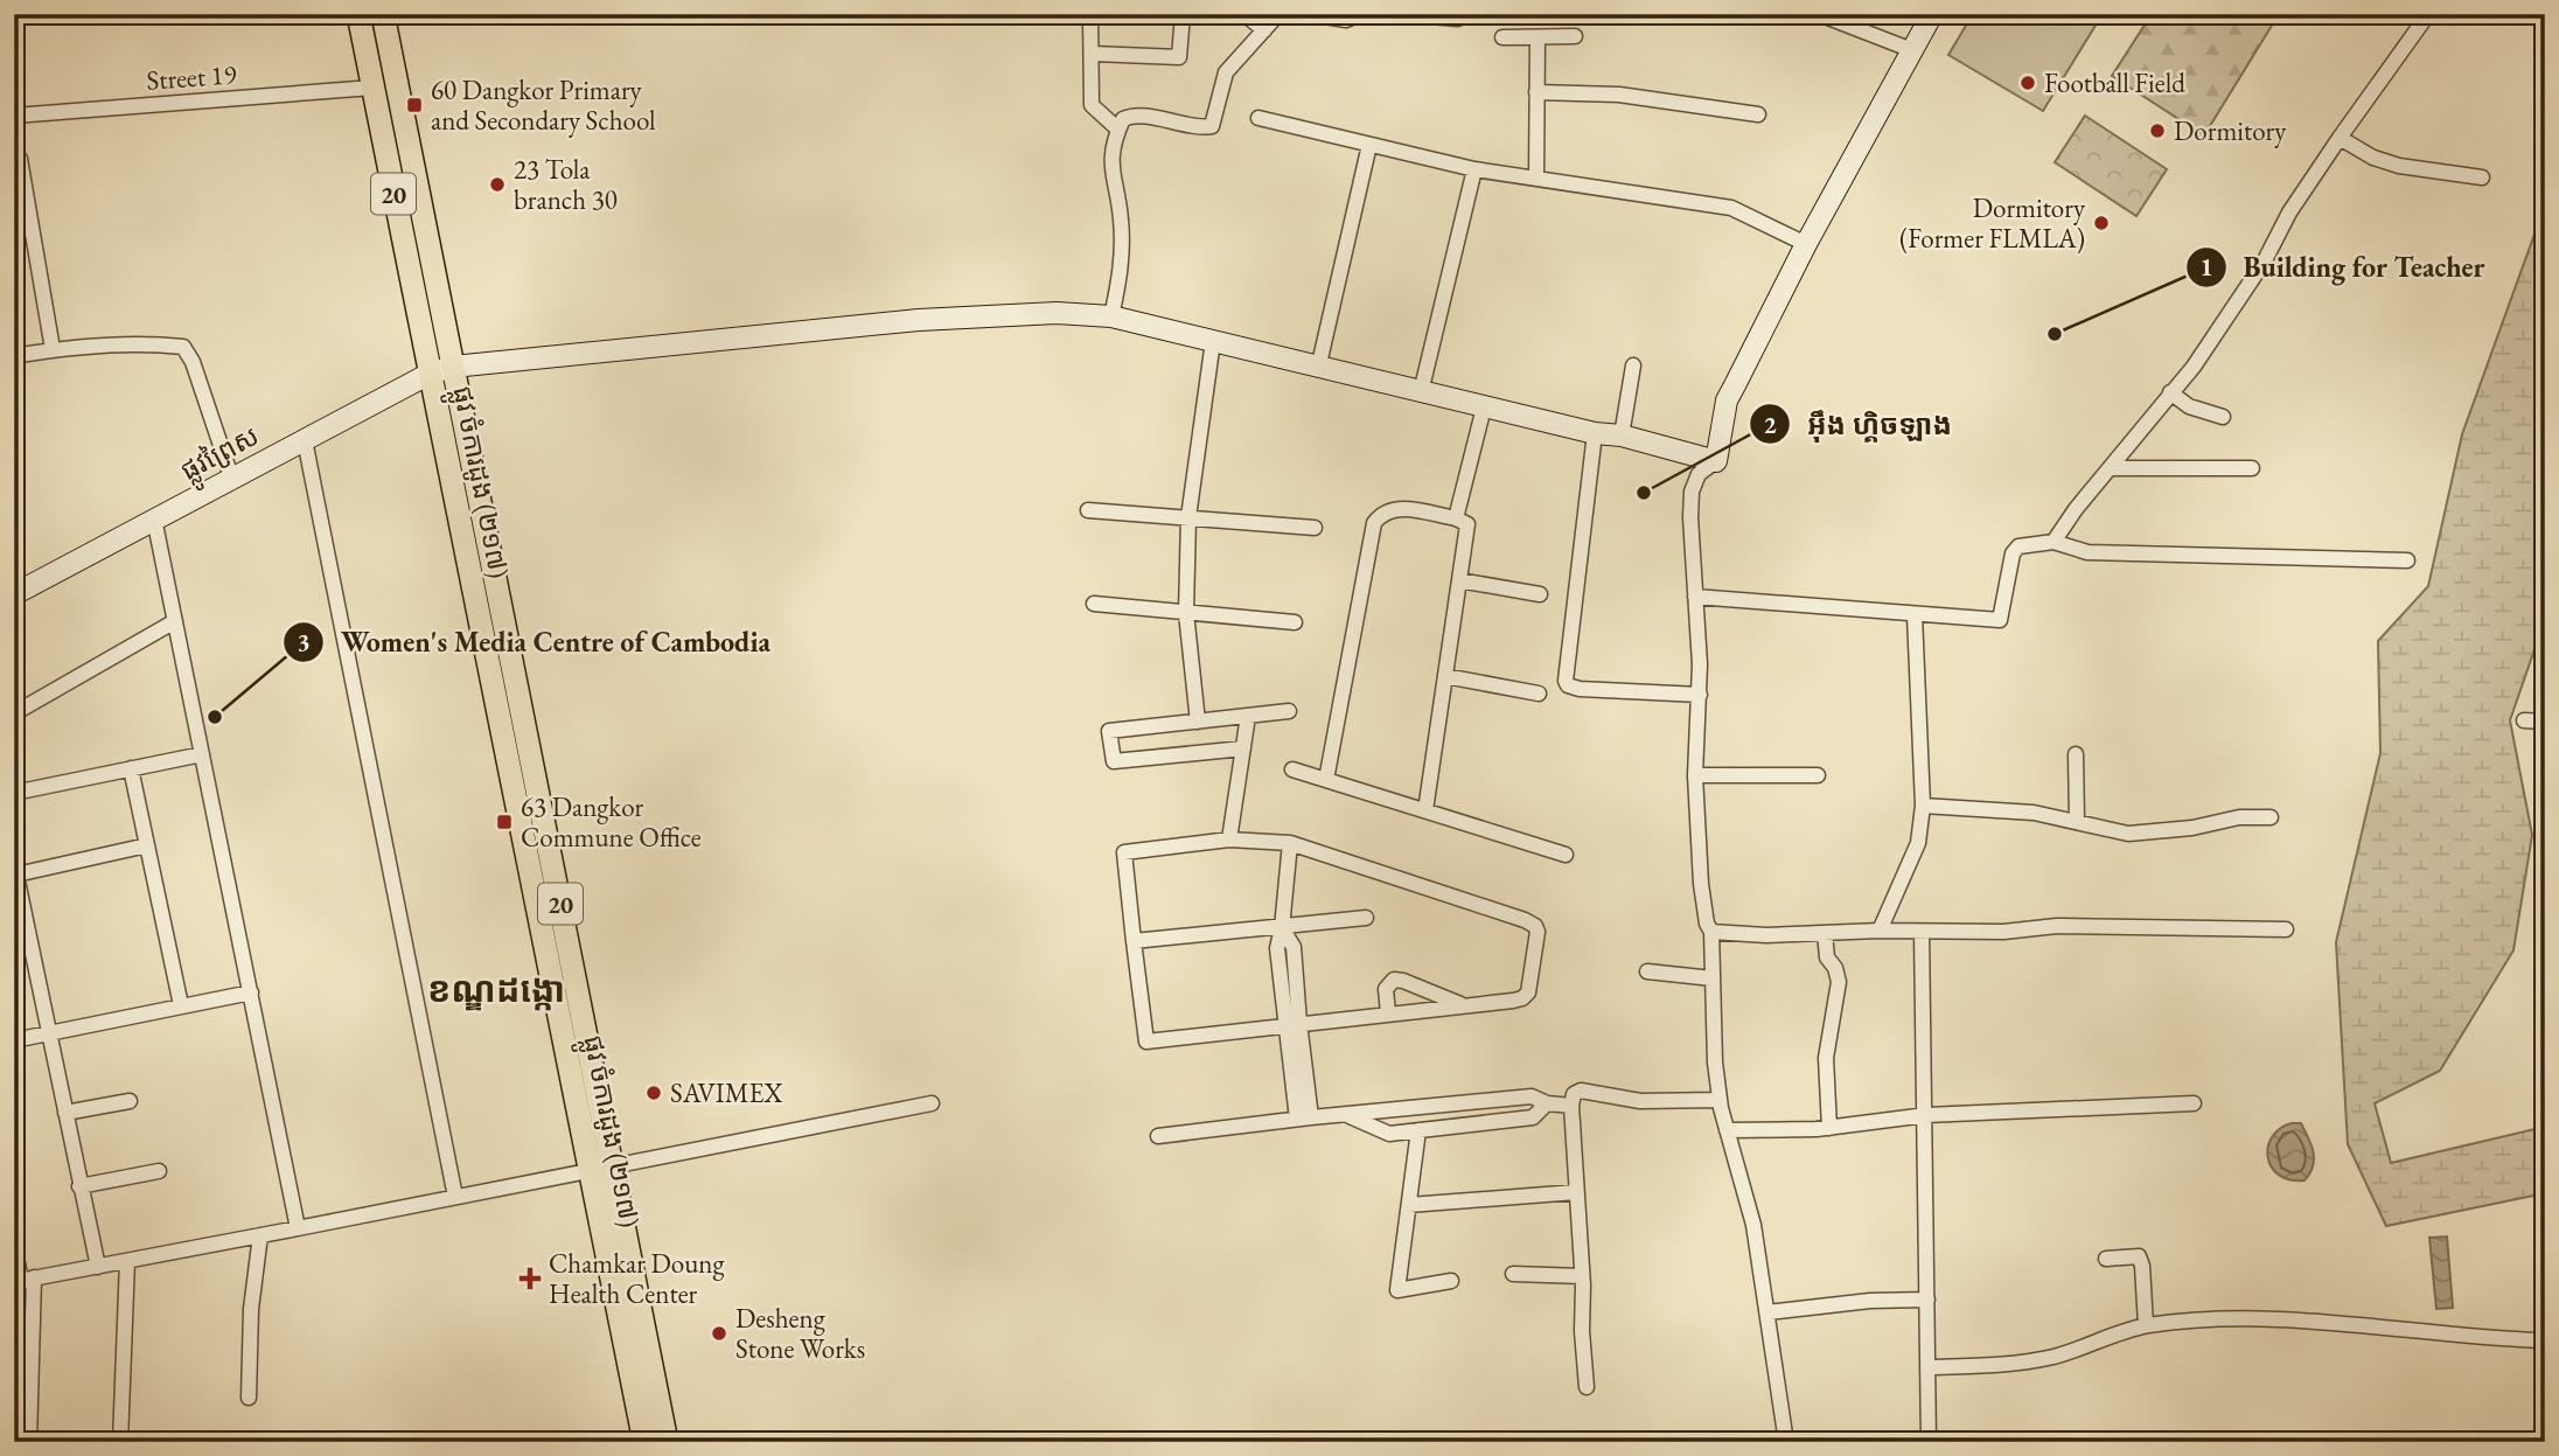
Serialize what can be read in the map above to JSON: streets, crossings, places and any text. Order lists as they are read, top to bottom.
{
  "streets": {
    "main road": ["20", "ផ្លូវ ចំការដូង (២១៧)"],
    "street": ["Street 19", "ផ្លូវព្រៃស"]
  },
  "crossings": [
    ["Street 19", "ផ្លូវ ចំការដូង (២១៧)"],
    ["ផ្លូវព្រៃស", "ផ្លូវ ចំការដូង (២១៧)"]
  ],
  "districts": ["ខណ្ឌដង្កោ"],
  "places": {
    "other": [
      "Football Field",
      "Dormitory",
      "23 Tola branch 30",
      "Dormitory (Former FLMLA)",
      "Building for Teacher",
      "អ៊ឹង ហ្គិចឡាង",
      "Women's Media Centre of Cambodia",
      "SAVIMEX",
      "Desheng Stone Works"
    ],
    "transit": ["60 Dangkor Primary and Secondary School", "63 Dangkor Commune Office"],
    "health": ["Chamkar Doung Health Center"]
  }
}
